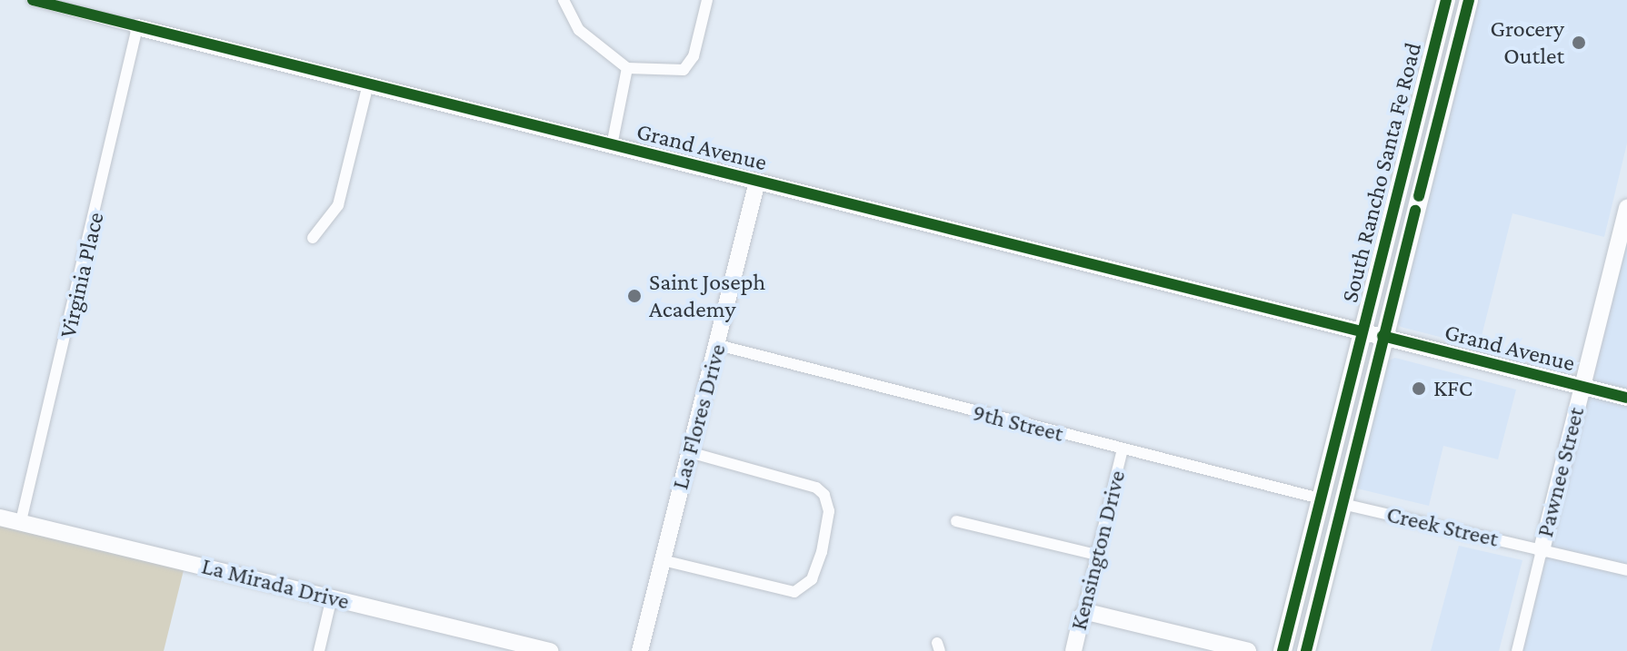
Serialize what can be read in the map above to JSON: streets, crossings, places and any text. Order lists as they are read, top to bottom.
{
  "streets": {
    "main road": ["South Rancho Santa Fe Road"],
    "street": [
      "Grand Avenue",
      "Virginia Place",
      "Las Flores Drive",
      "9th Street",
      "Pawnee Street",
      "Creek Street",
      "Kensington Drive",
      "La Mirada Drive"
    ]
  },
  "crossings": [
    ["Grand Avenue", "South Rancho Santa Fe Road"],
    ["Grand Avenue", "Virginia Place"],
    ["Grand Avenue", "Las Flores Drive"],
    ["Grand Avenue", "Pawnee Street"],
    ["South Rancho Santa Fe Road", "9th Street"],
    ["South Rancho Santa Fe Road", "Creek Street"],
    ["Virginia Place", "La Mirada Drive"],
    ["Las Flores Drive", "9th Street"],
    ["9th Street", "Kensington Drive"],
    ["Pawnee Street", "Creek Street"]
  ],
  "places": ["Grocery Outlet", "Saint Joseph Academy", "KFC"]
}
